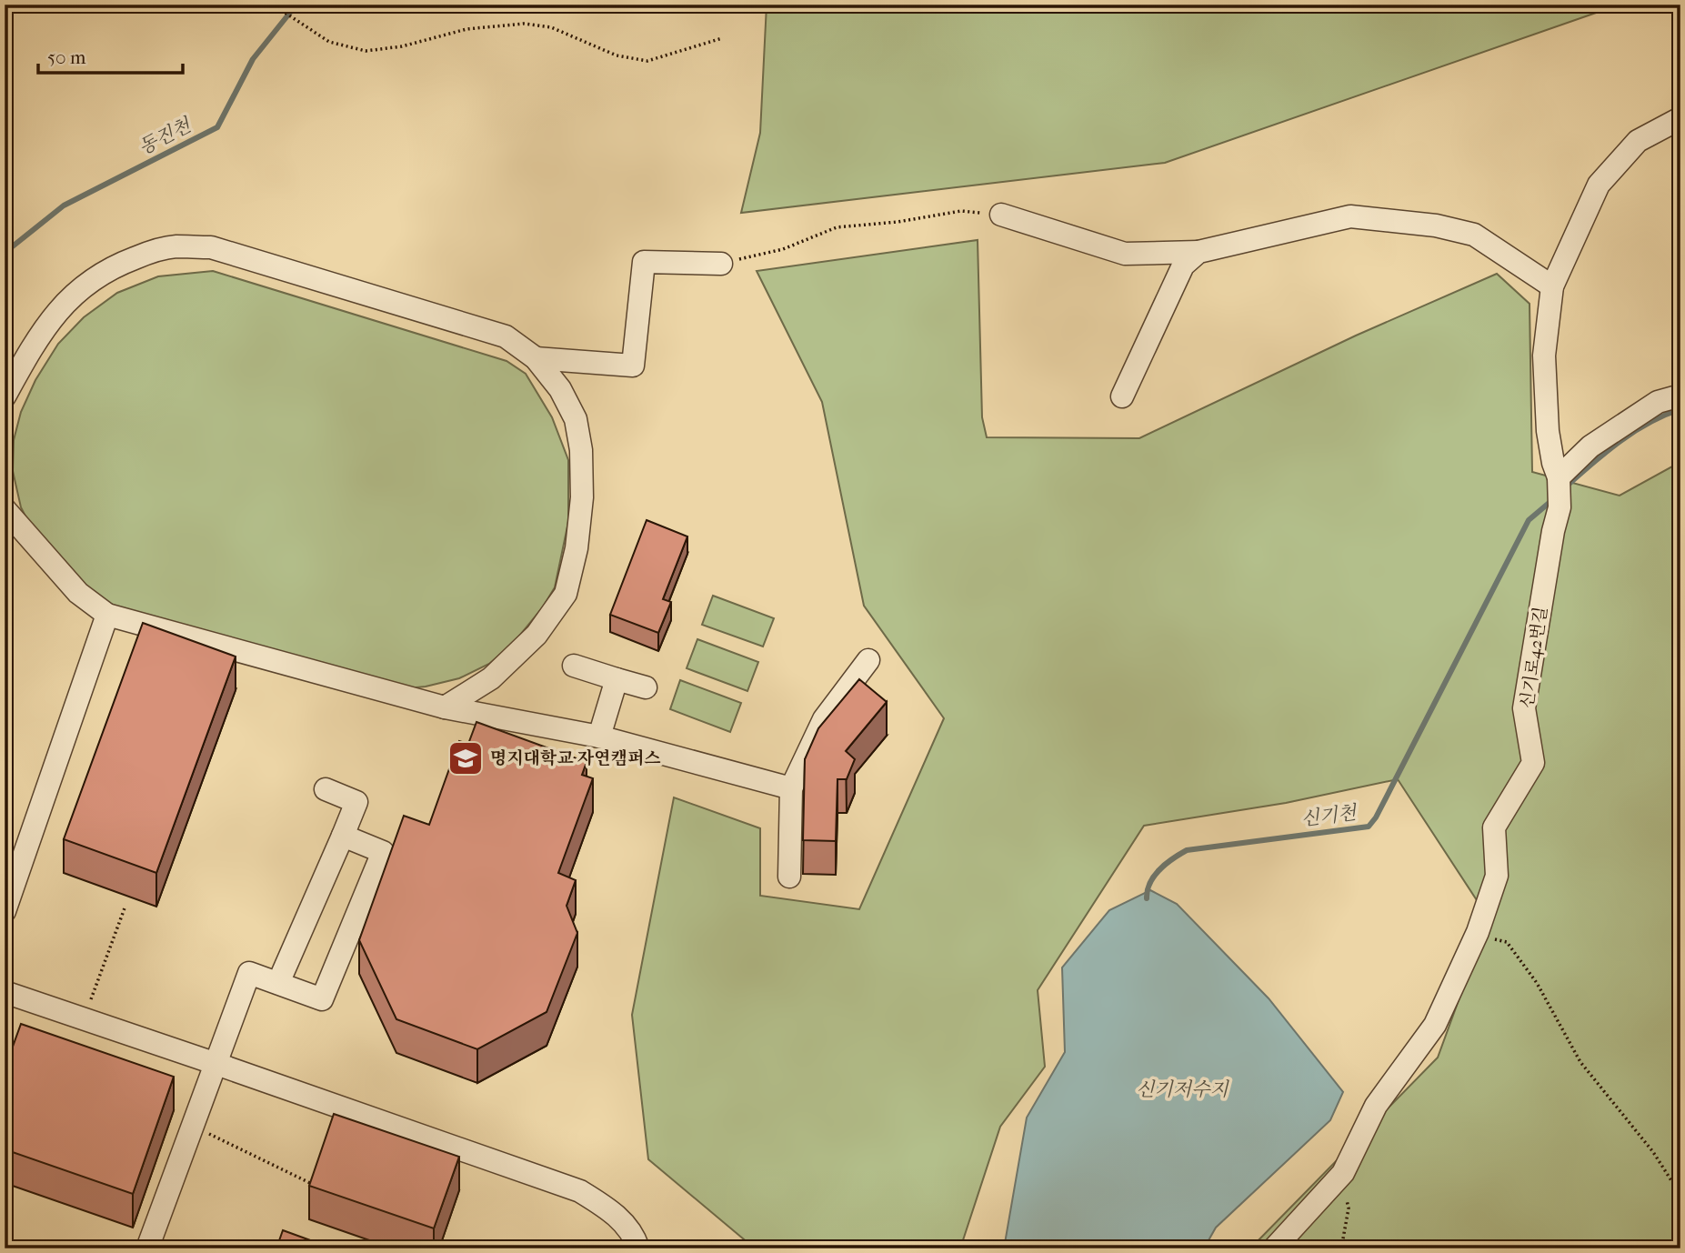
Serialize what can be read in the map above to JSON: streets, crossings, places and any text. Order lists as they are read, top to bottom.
{
  "streets": {
    "street": ["신기로42번길"]
  },
  "water": ["동진천", "신기천", "신기저수지"],
  "places": {
    "school or university": ["명지대학교 자연캠퍼스"]
  },
  "scale_bar": "50 m"
}
